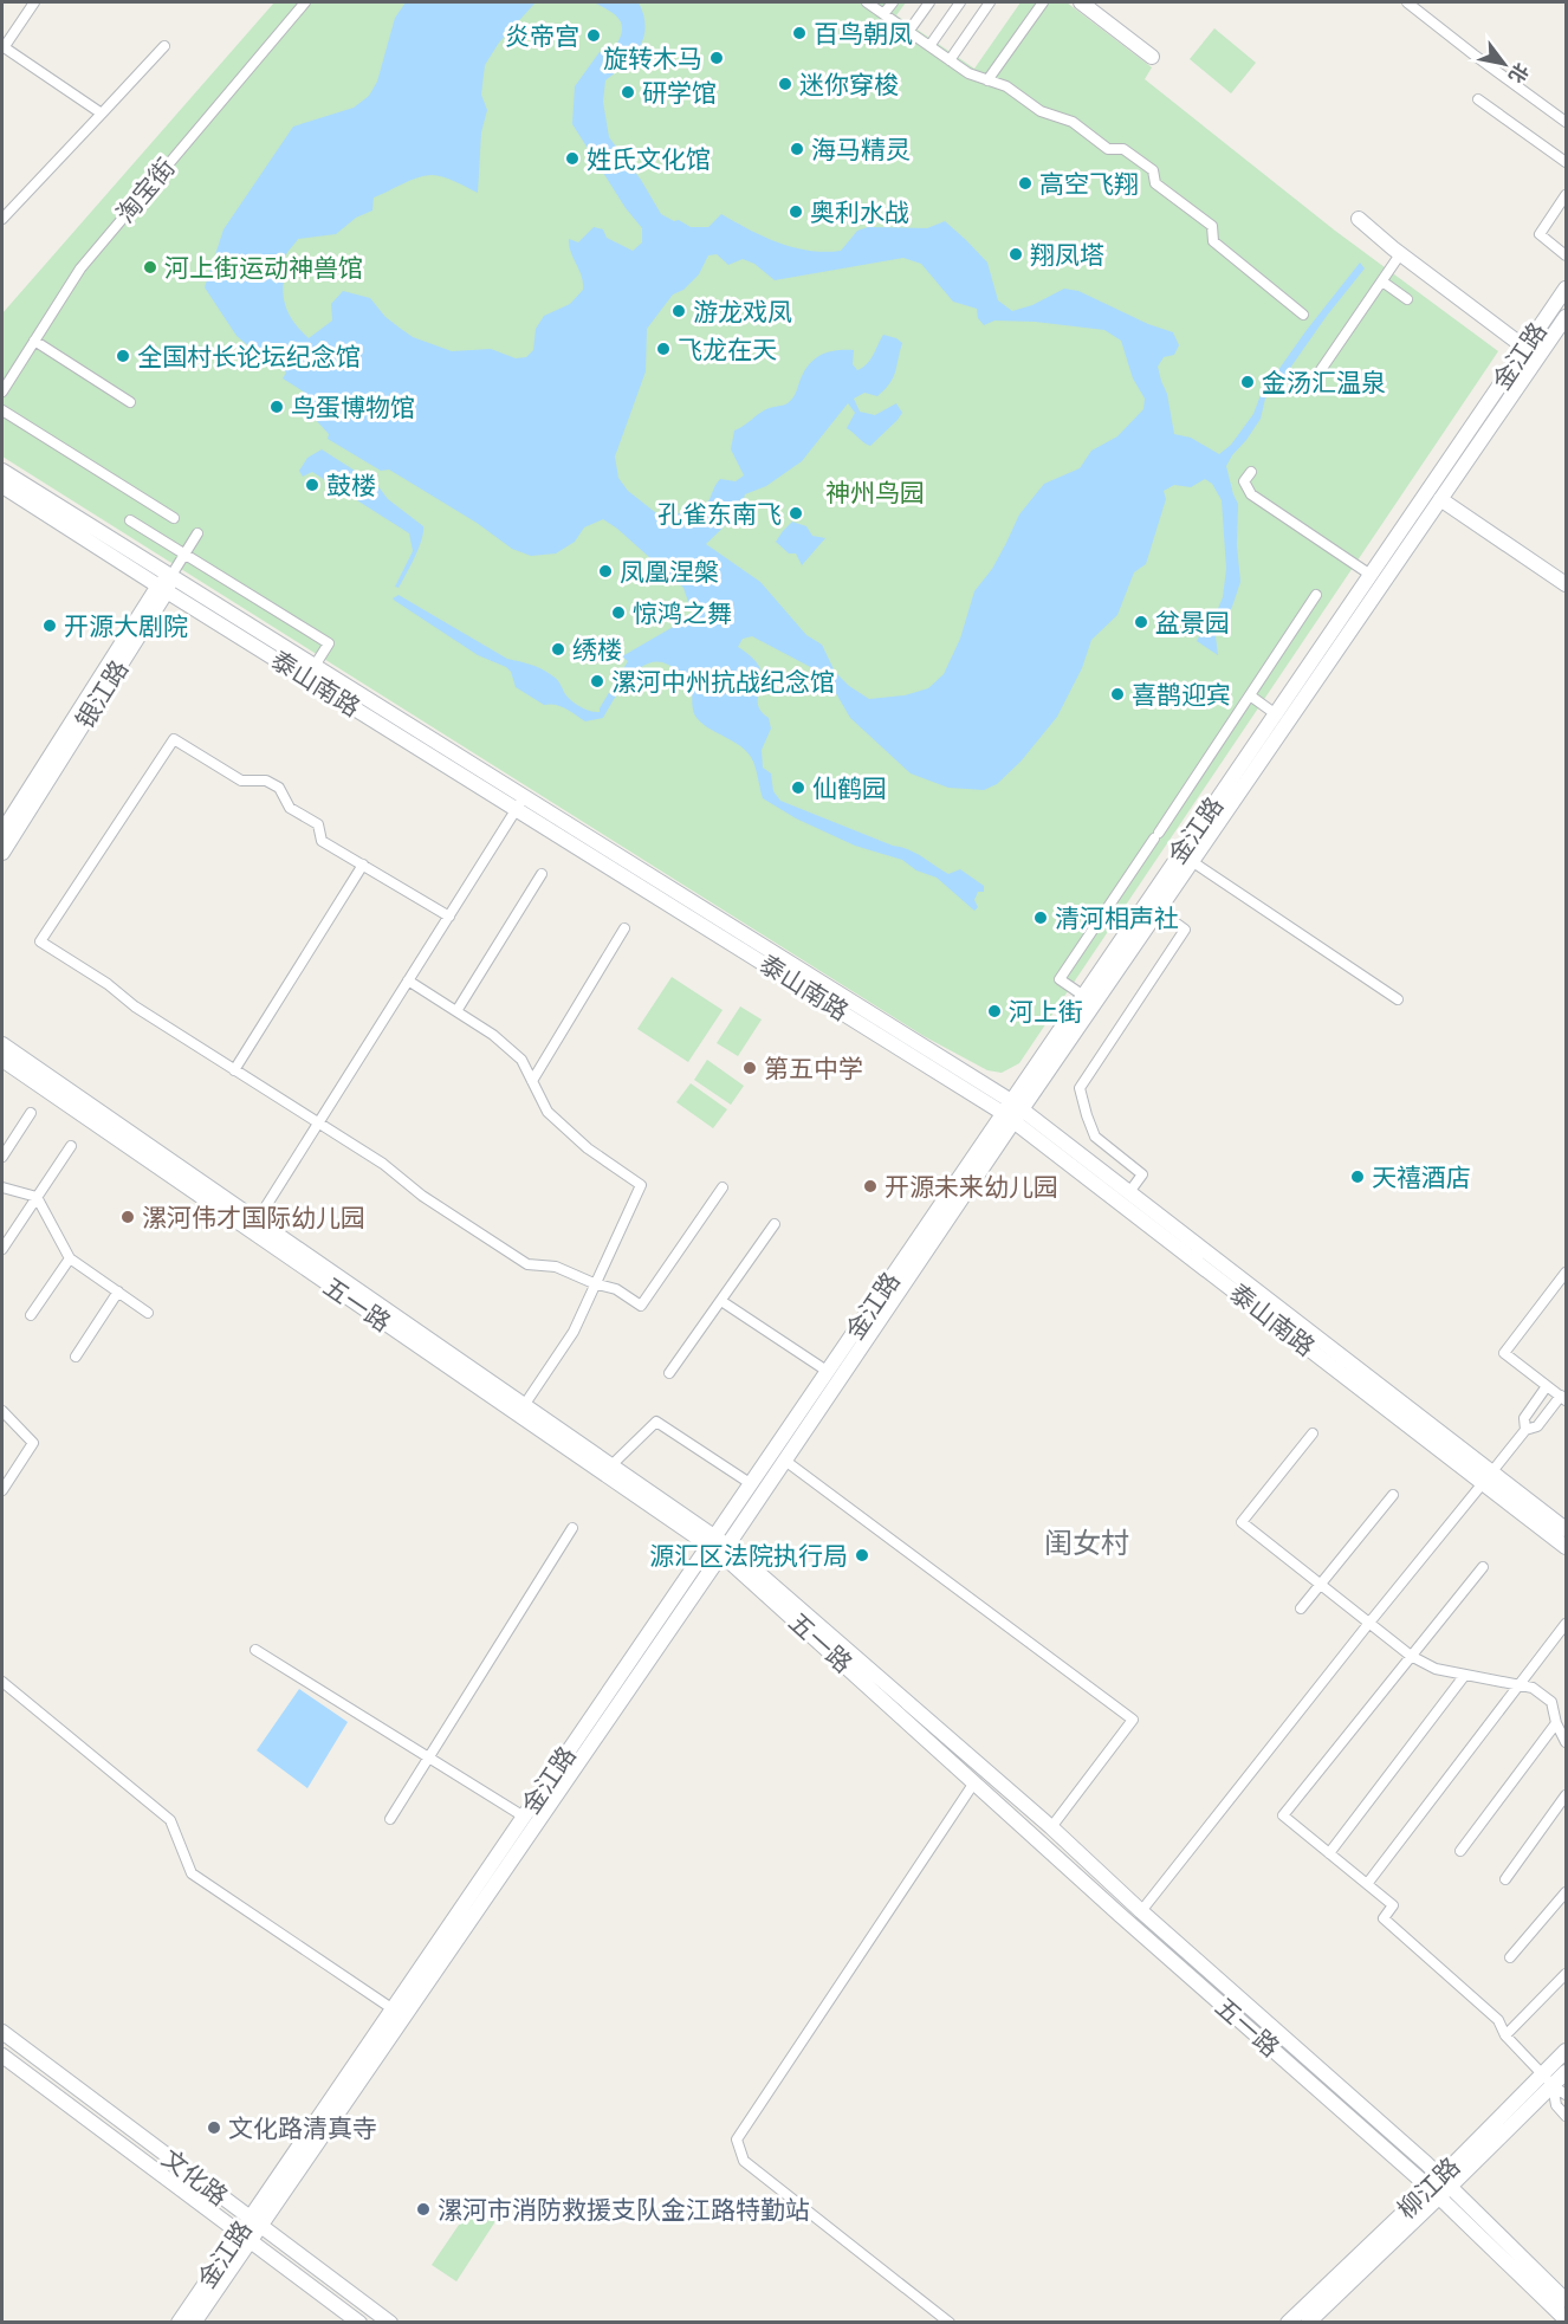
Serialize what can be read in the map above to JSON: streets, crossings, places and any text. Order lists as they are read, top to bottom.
{
  "streets": {
    "street": [
      "淘宝街",
      "金江路",
      "泰山南路",
      "银江路",
      "五一路",
      "文化路",
      "柳江路"
    ]
  },
  "crossings": [
    ["金江路", "泰山南路"],
    ["金江路", "五一路"],
    ["金江路", "文化路"],
    ["泰山南路", "银江路"],
    ["五一路", "柳江路"]
  ],
  "districts": ["闺女村"],
  "parks": ["神州鸟园"],
  "places": [
    "百鸟朝凤",
    "炎帝宫",
    "旋转木马",
    "迷你穿梭",
    "研学馆",
    "海马精灵",
    "姓氏文化馆",
    "高空飞翔",
    "奥利水战",
    "翔凤塔",
    "河上街运动神兽馆",
    "游龙戏凤",
    "飞龙在天",
    "全国村长论坛纪念馆",
    "金汤汇温泉",
    "鸟蛋博物馆",
    "鼓楼",
    "孔雀东南飞",
    "凤凰涅槃",
    "惊鸿之舞",
    "盆景园",
    "开源大剧院",
    "绣楼",
    "漯河中州抗战纪念馆",
    "喜鹊迎宾",
    "仙鹤园",
    "清河相声社",
    "河上街",
    "第五中学",
    "天禧酒店",
    "开源未来幼儿园",
    "漯河伟才国际幼儿园",
    "源汇区法院执行局",
    "文化路清真寺",
    "漯河市消防救援支队金江路特勤站"
  ],
  "north": "bottom right"
}
